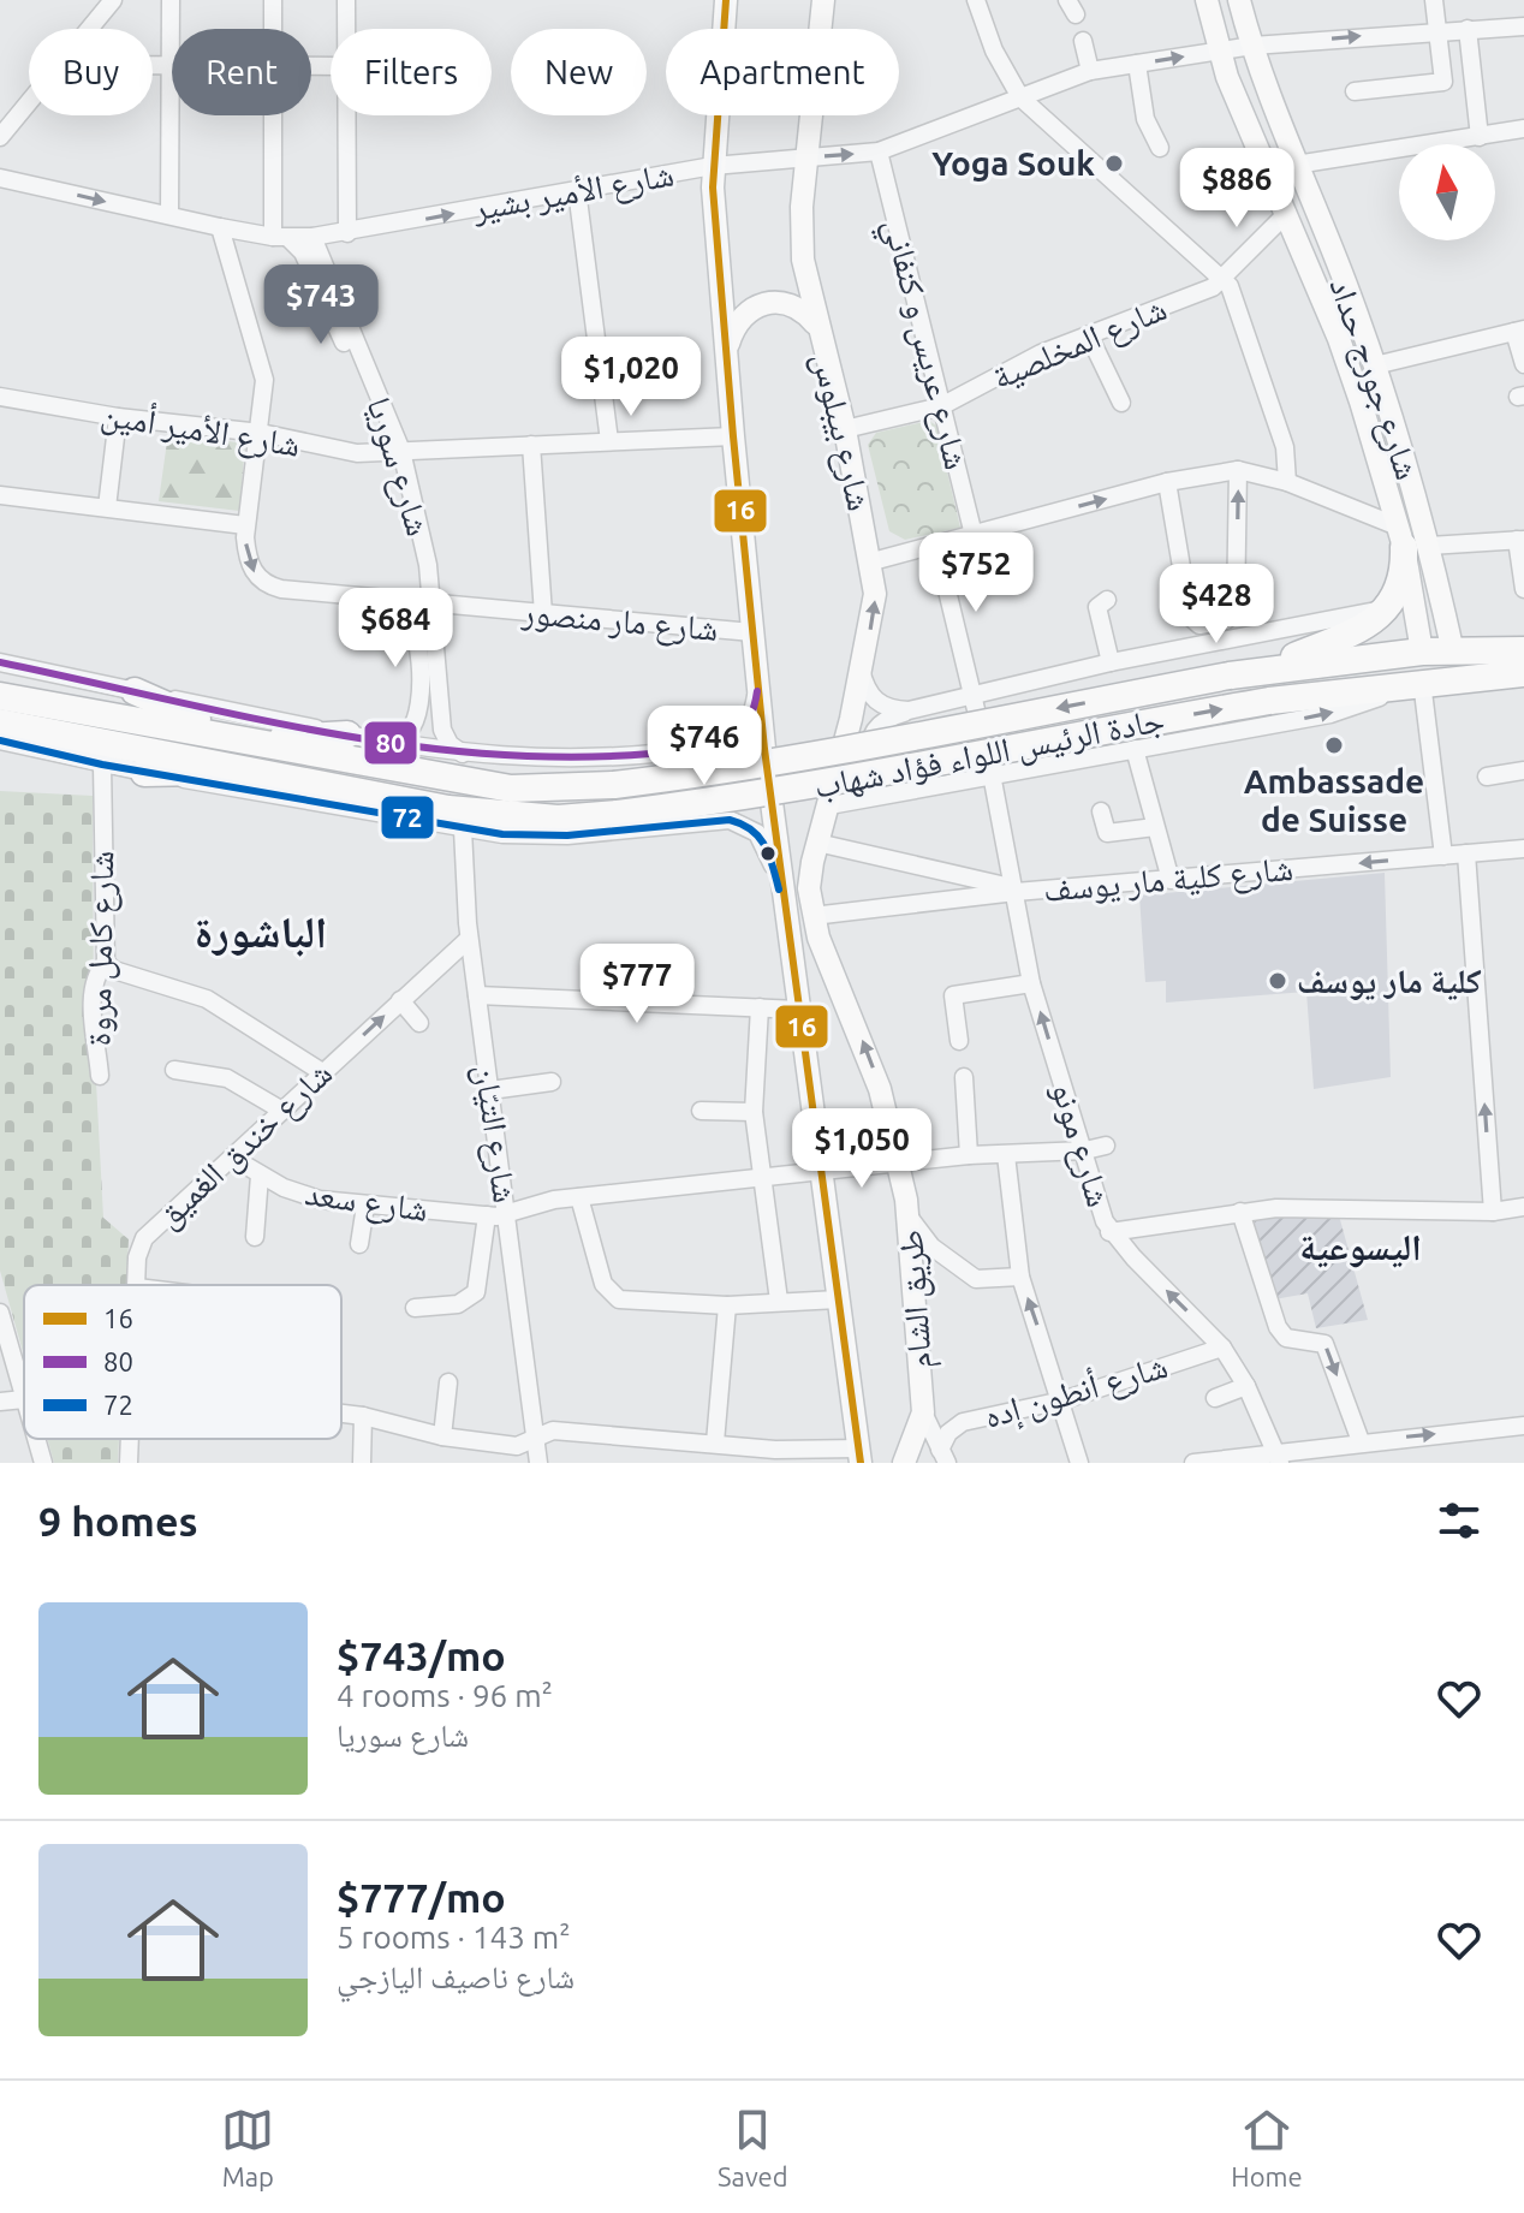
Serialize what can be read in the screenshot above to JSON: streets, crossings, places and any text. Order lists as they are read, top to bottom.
{
  "streets": {
    "highway": ["جادة الرئيس اللواء فؤاد شهاب"],
    "main road": ["شارع جورج حداد", "شارع بيبلوس", "طريق الشام"],
    "street": [
      "شارع الأمير بشير",
      "شارع المخلصية",
      "شارع عريس و كنفاني",
      "شارع الأمير أمين",
      "شارع سوريا",
      "شارع مار منصور",
      "شارع كلية مار يوسف",
      "شارع كامل مروة",
      "شارع التيّان",
      "شارع خندق الغميق",
      "شارع مونو",
      "شارع سعد",
      "شارع أنطون إده"
    ]
  },
  "crossings": [
    ["شارع الأمير بشير", "شارع عريس و كنفاني"],
    ["شارع الأمير بشير", "شارع جورج حداد"],
    ["شارع الأمير بشير", "شارع بيبلوس"],
    ["شارع الأمير بشير", "شارع سوريا"],
    ["شارع المخلصية", "شارع عريس و كنفاني"],
    ["شارع المخلصية", "شارع جورج حداد"],
    ["شارع المخلصية", "شارع بيبلوس"],
    ["شارع جورج حداد", "جادة الرئيس اللواء فؤاد شهاب"],
    ["شارع الأمير أمين", "شارع سوريا"],
    ["شارع بيبلوس", "شارع كلية مار يوسف"],
    ["شارع بيبلوس", "طريق الشام"],
    ["شارع سوريا", "شارع مار منصور"],
    ["شارع كلية مار يوسف", "شارع مونو"],
    ["شارع كلية مار يوسف", "طريق الشام"],
    ["شارع التيّان", "شارع خندق الغميق"],
    ["شارع التيّان", "شارع سعد"],
    ["شارع خندق الغميق", "شارع سعد"],
    ["شارع مونو", "شارع سعد"],
    ["شارع مونو", "شارع أنطون إده"],
    ["شارع سعد", "طريق الشام"],
    ["طريق الشام", "شارع أنطون إده"]
  ],
  "one_way": ["شارع الأمير بشير"],
  "districts": ["الباشورة", "اليسوعية"],
  "places": ["Yoga Souk", "Ambassade de Suisse", "كلية مار يوسف"],
  "lines": ["transit line 16", "transit line 80", "transit line 72"],
  "legend": ["16", "80", "72"],
  "north": "top",
  "page": {
    "chip": [
      "Buy",
      "Rent",
      "Filters",
      "New",
      "Apartment"
    ],
    "price": [
      "$886",
      "$743",
      "$1,020",
      "$752",
      "$428",
      "$684",
      "$746",
      "$777",
      "$1,050"
    ],
    "heading": "9 homes",
    "list": [
      {
        "name": "$743/mo",
        "note": "4 rooms · 96 m² · شارع سوريا"
      },
      {
        "name": "$777/mo",
        "note": "5 rooms · 143 m² · شارع ناصيف اليازجي"
      }
    ],
    "tabs": ["Map", "Saved", "Home"]
  }
}
